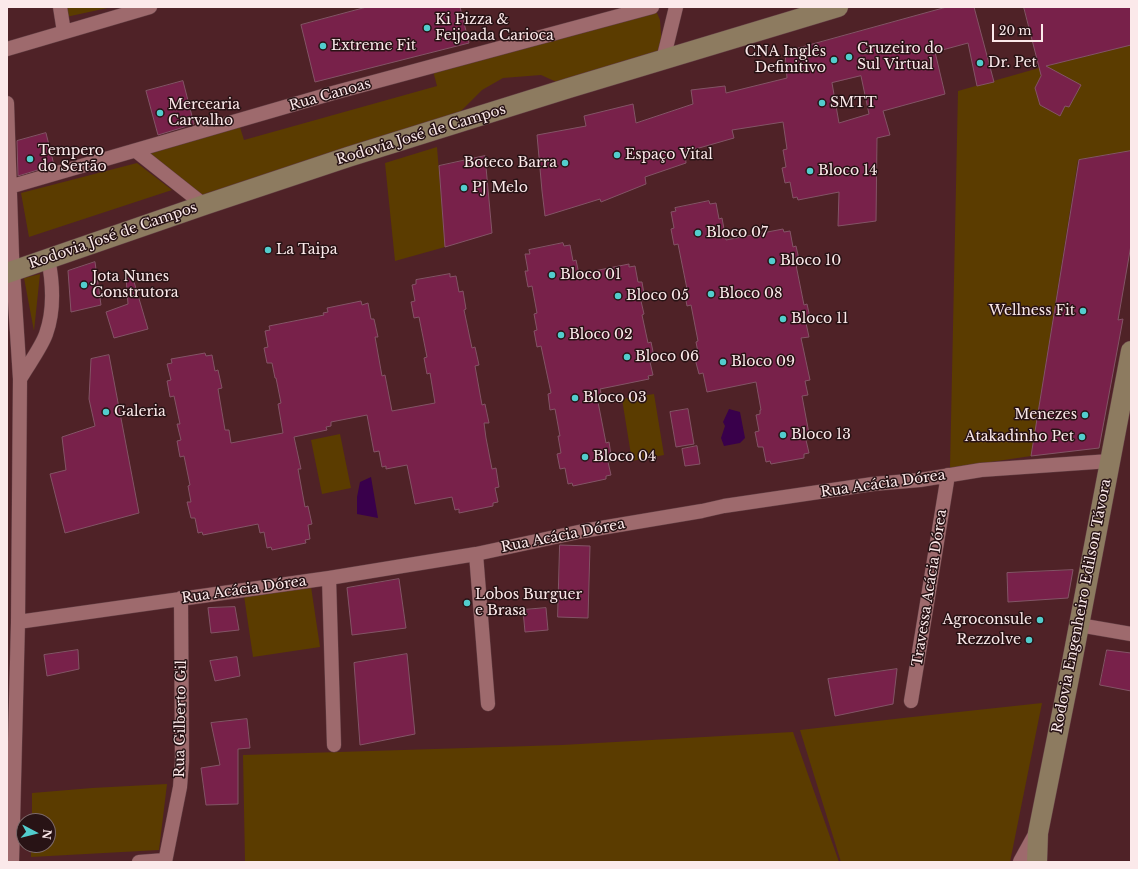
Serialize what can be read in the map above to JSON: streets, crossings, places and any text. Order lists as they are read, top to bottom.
{
  "streets": {
    "main road": ["Rodovia José de Campos", "Rodovia Engenheiro Edilson Távora"],
    "street": [
      "Rua Canoas",
      "Rua Acácia Dórea",
      "Travessa Acácia Dórea",
      "Rua Gilberto Gil"
    ]
  },
  "crossings": [
    ["Rua Acácia Dórea", "Travessa Acácia Dórea"],
    ["Rua Acácia Dórea", "Rodovia Engenheiro Edilson Távora"],
    ["Rua Acácia Dórea", "Rua Gilberto Gil"]
  ],
  "places": [
    "Ki Pizza & Feijoada Carioca",
    "Extreme Fit",
    "Cruzeiro do Sul Virtual",
    "CNA Inglês Definitivo",
    "Dr. Pet",
    "SMTT",
    "Mercearia Carvalho",
    "Espaço Vital",
    "Tempero do Sertão",
    "Boteco Barra",
    "Bloco 14",
    "PJ Melo",
    "Bloco 07",
    "La Taipa",
    "Bloco 10",
    "Bloco 01",
    "Jota Nunes Construtora",
    "Bloco 08",
    "Bloco 05",
    "Wellness Fit",
    "Bloco 11",
    "Bloco 02",
    "Bloco 06",
    "Bloco 09",
    "Bloco 03",
    "Galeria",
    "Menezes",
    "Bloco 13",
    "Atakadinho Pet",
    "Bloco 04",
    "Lobos Burguer e Brasa",
    "Agroconsule",
    "Rezzolve"
  ],
  "scale_bar": "20 m",
  "north": "right"
}
